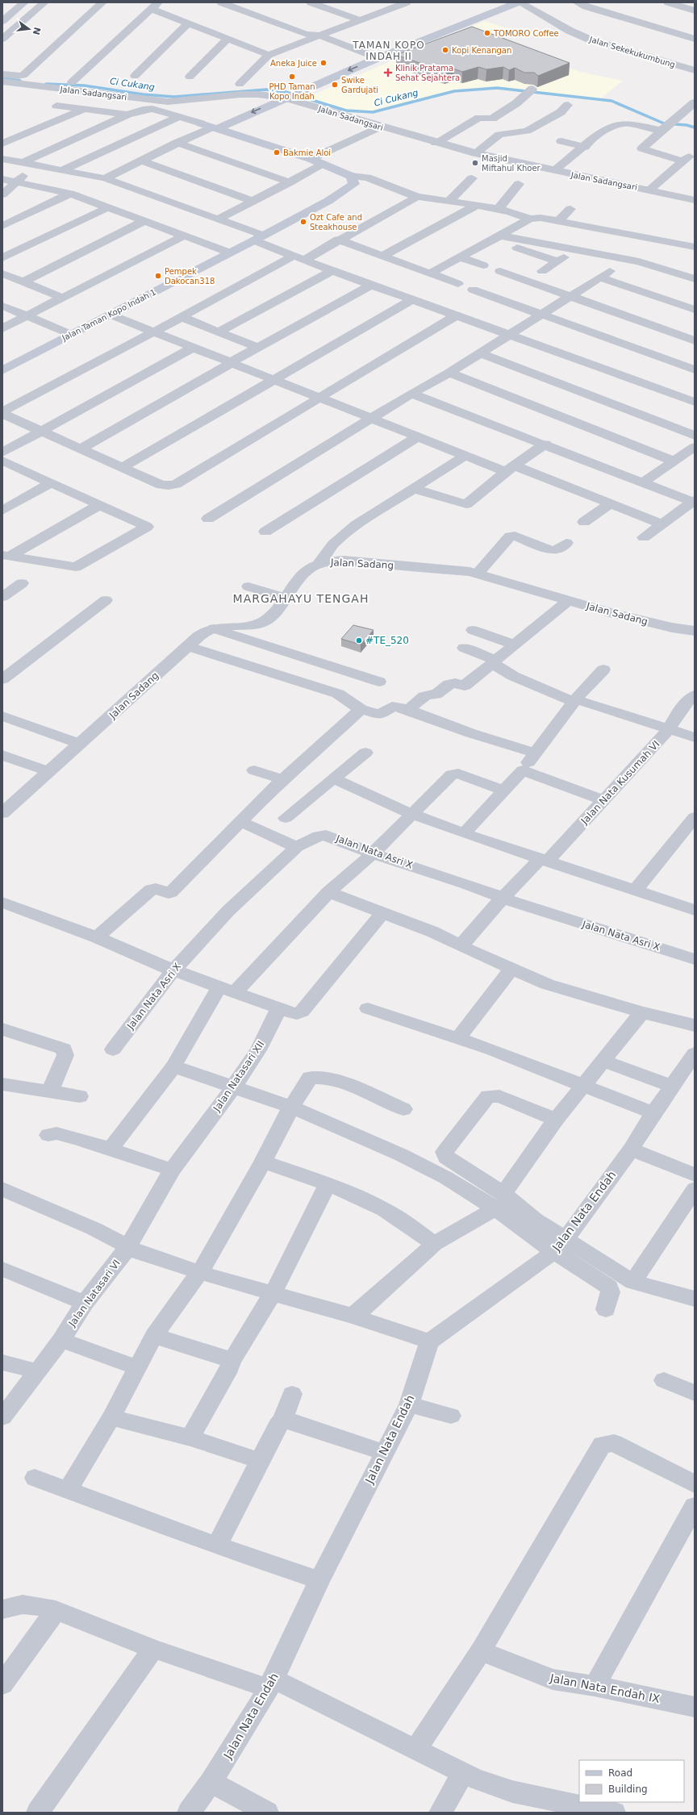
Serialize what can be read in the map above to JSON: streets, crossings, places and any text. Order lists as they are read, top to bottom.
{
  "streets": {
    "main road": ["Jalan Taman Kopo Indah 1"],
    "street": [
      "Jalan Sekekukumbung",
      "Jalan Sadangsari",
      "Jalan Sadang",
      "Jalan Nata Kusumah VI",
      "Jalan Nata Asri X",
      "Jalan Natasari XII",
      "Jalan Nata Endah",
      "Jalan Natasari VI",
      "Jalan Nata Endah IX"
    ]
  },
  "crossings": [
    ["Jalan Nata Kusumah VI", "Jalan Nata Asri X"],
    ["Jalan Natasari XII", "Jalan Natasari VI"]
  ],
  "districts": ["TAMAN KOPO INDAH II", "MARGAHAYU TENGAH"],
  "water": ["Ci Cukang"],
  "places": {
    "other": [
      "TOMORO Coffee",
      "Kopi Kenangan",
      "Aneka Juice",
      "PHD Taman Kopo Indah",
      "Swike Gardujati",
      "Bakmie Aloi",
      "Masjid Miftahul Khoer",
      "Ozt Cafe and Steakhouse",
      "Pempek Dakocan318",
      "#TE_520"
    ],
    "health": ["Klinik Pratama Sehat Sejahtera"]
  },
  "legend": ["Road", "Building"],
  "north": "right"
}
